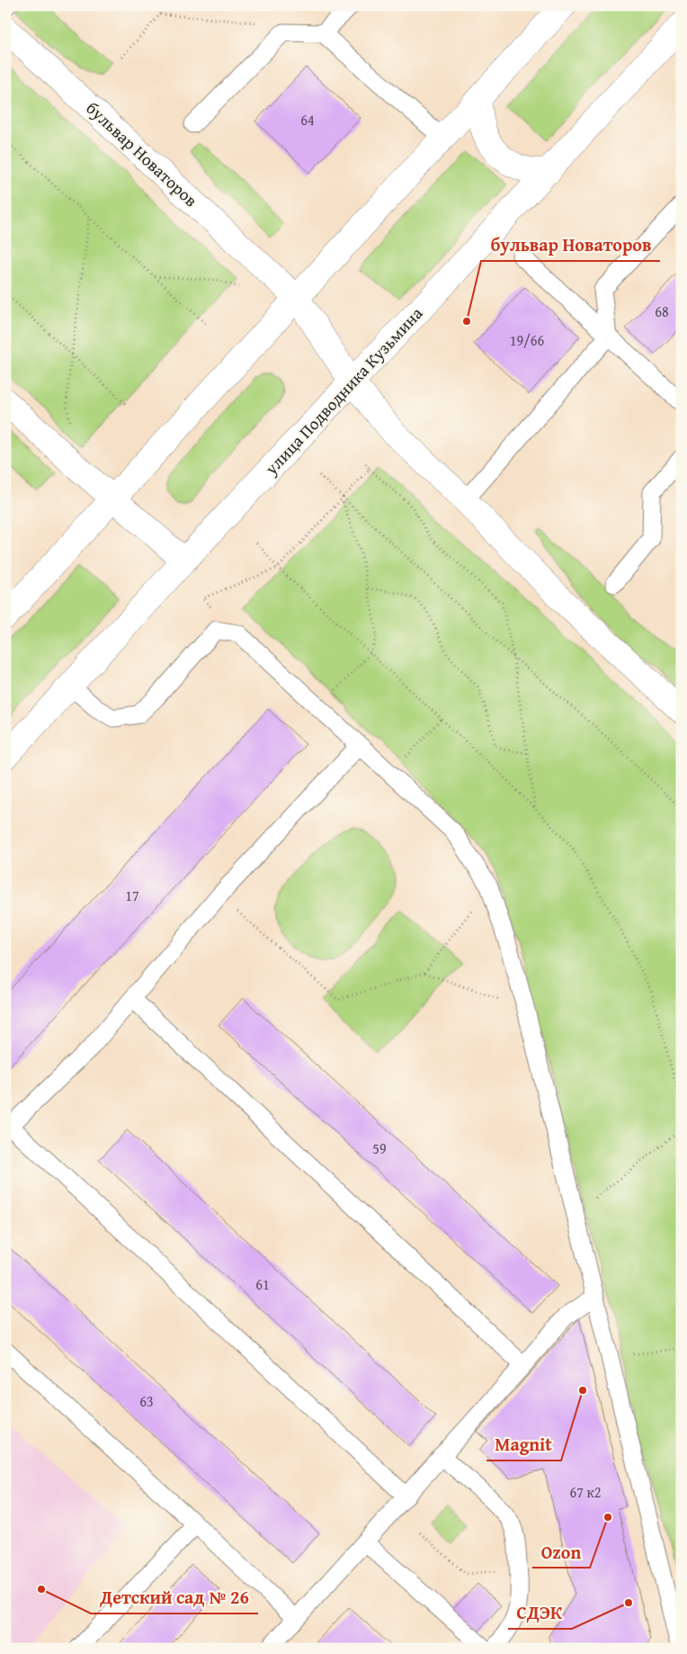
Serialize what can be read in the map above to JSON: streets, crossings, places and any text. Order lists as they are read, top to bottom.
{
  "streets": {
    "street": ["бульвар Новаторов", "улица Подводника Кузьмина"]
  },
  "crossings": [
    ["бульвар Новаторов", "улица Подводника Кузьмина"]
  ],
  "places": [
    "бульвар Новаторов",
    "Magnit",
    "Ozon",
    "Детский сад № 26",
    "СДЭК"
  ],
  "house_numbers": [
    "64",
    "68",
    "19/66",
    "17",
    "59",
    "61",
    "63",
    "67 к2"
  ]
}
